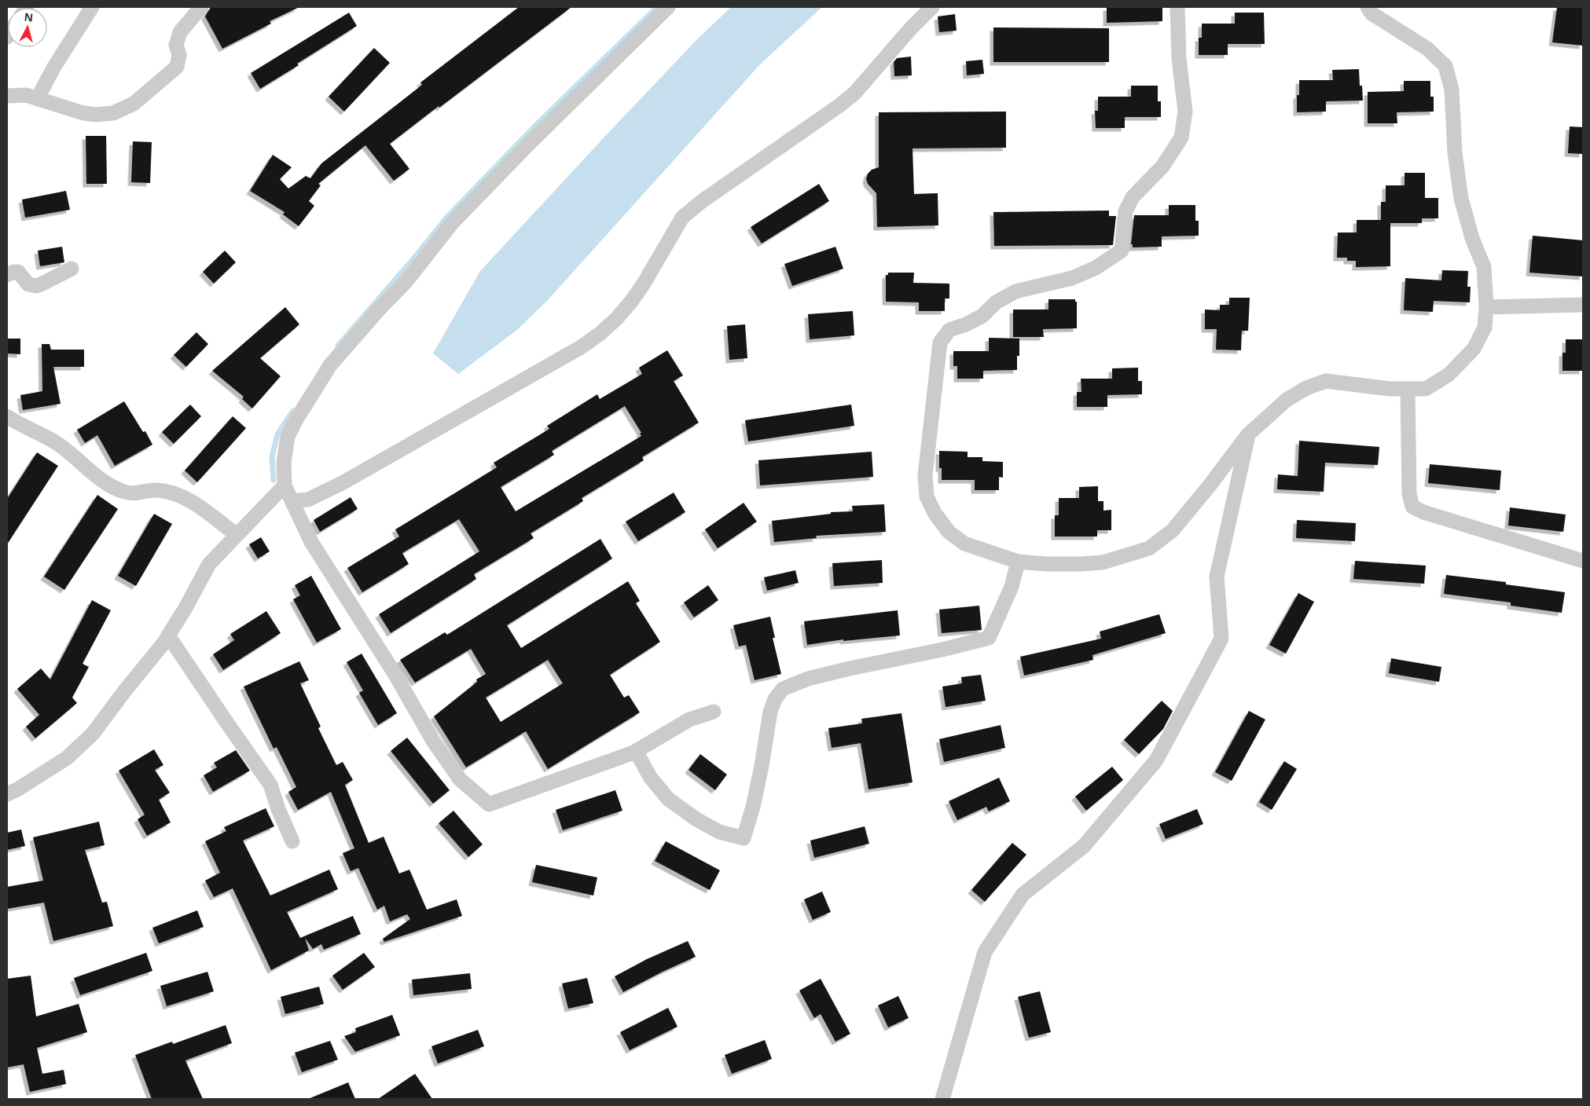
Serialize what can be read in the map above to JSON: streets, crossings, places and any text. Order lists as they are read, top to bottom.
{
  "north": "top"
}
